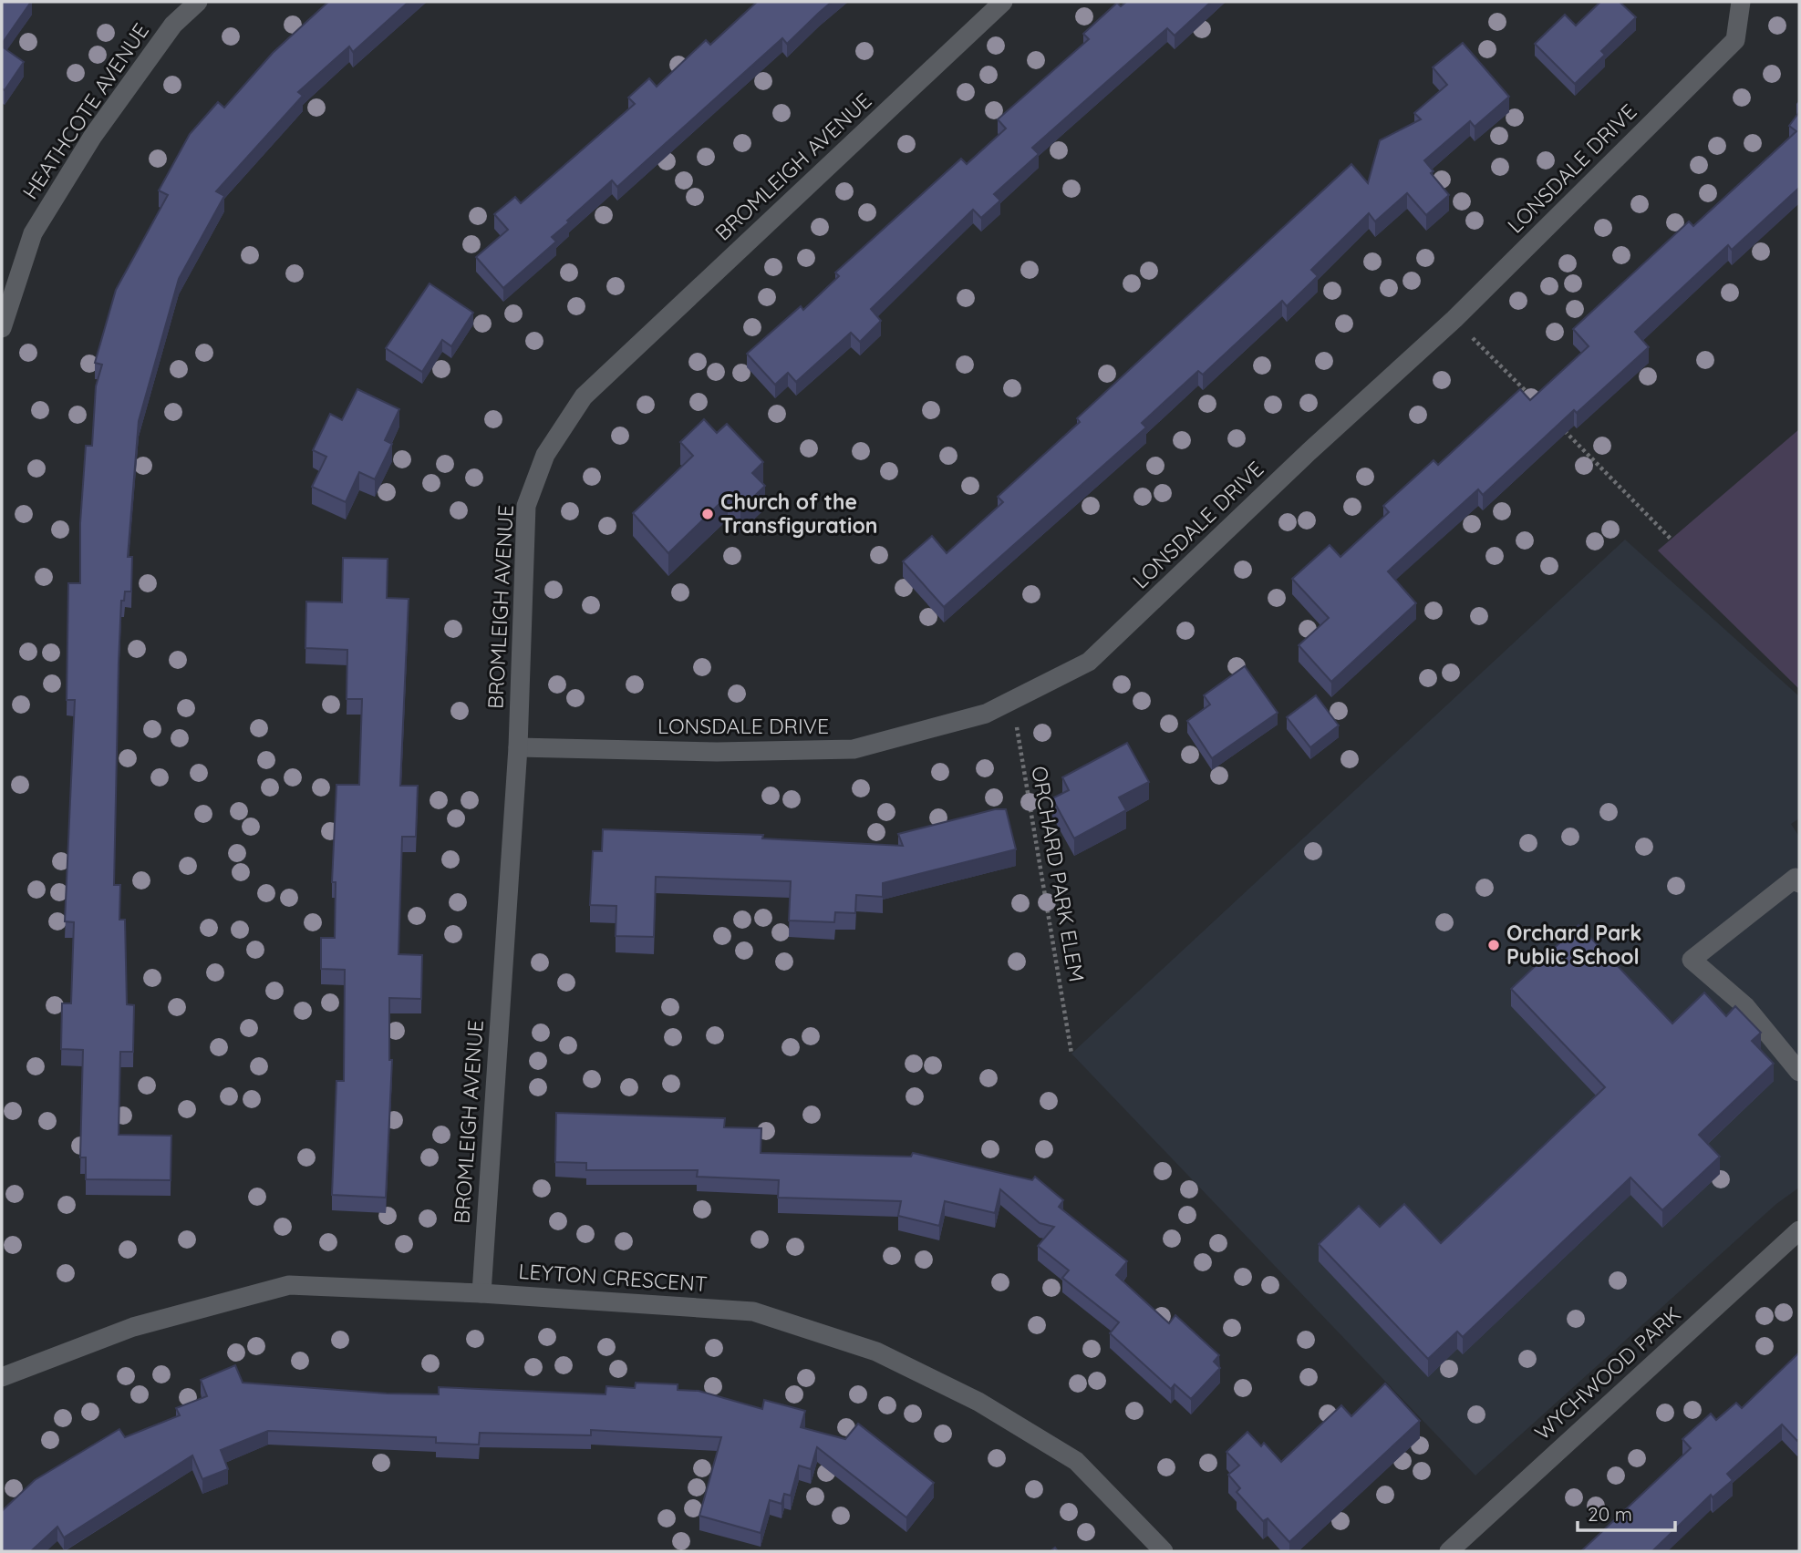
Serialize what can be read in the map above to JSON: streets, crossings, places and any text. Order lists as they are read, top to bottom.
{
  "streets": {
    "street": [
      "HEATHCOTE AVENUE",
      "BROMLEIGH AVENUE",
      "LONSDALE DRIVE",
      "LEYTON CRESCENT",
      "WYCHWOOD PARK"
    ],
    "path": ["ORCHARD PARK ELEM"]
  },
  "crossings": [
    ["BROMLEIGH AVENUE", "LONSDALE DRIVE"],
    ["BROMLEIGH AVENUE", "LEYTON CRESCENT"],
    ["LONSDALE DRIVE", "ORCHARD PARK ELEM"]
  ],
  "places": ["Church of the Transfiguration", "Orchard Park Public School"],
  "scale_bar": "20 m"
}
